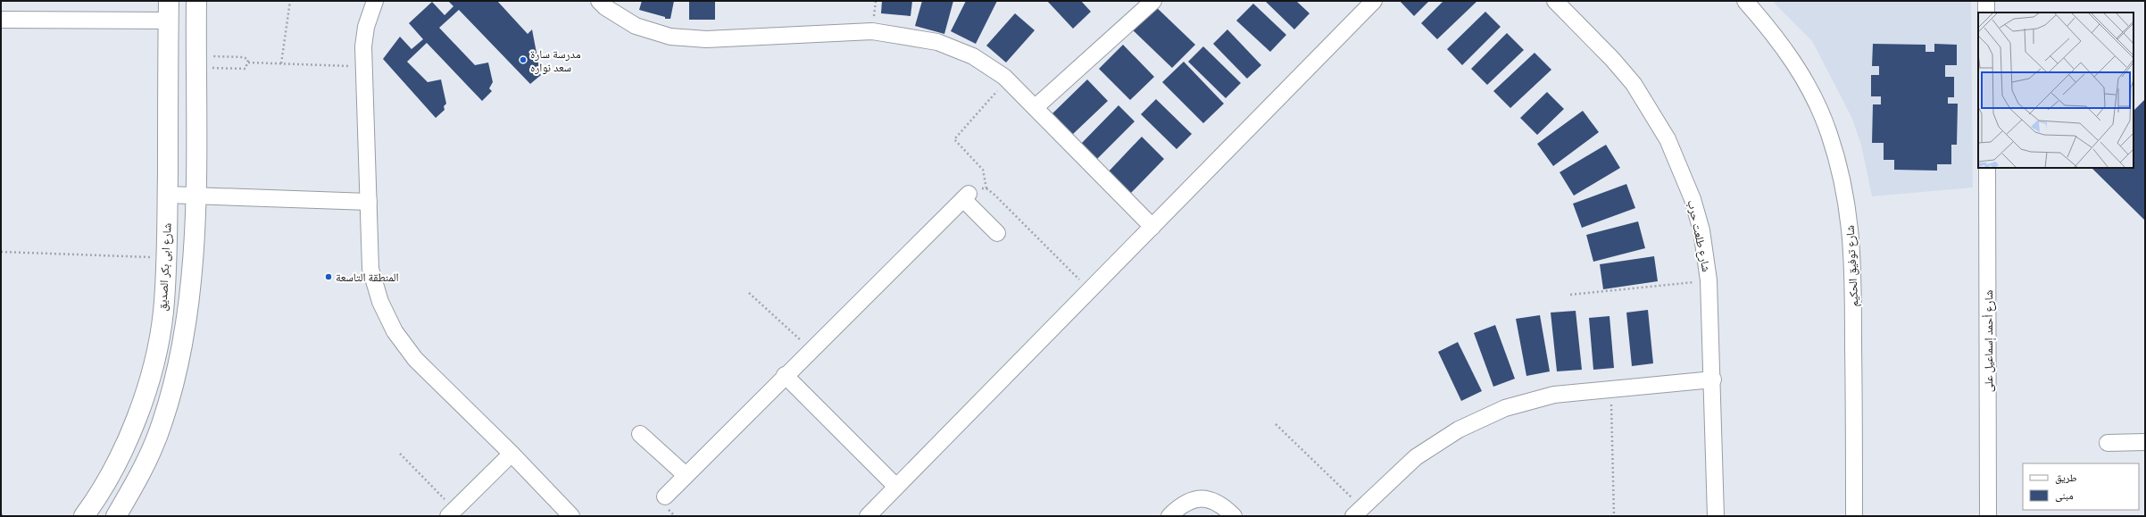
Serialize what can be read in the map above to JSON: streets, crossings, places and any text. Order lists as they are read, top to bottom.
{
  "streets": {
    "main road": ["شارع ابى بكر الصديق"],
    "street": ["شارع طلعت حرب", "شارع توفيق الحكيم", "شارع أحمد إسماعيل على"]
  },
  "places": ["مدرسة سارة سعد نواره", "المنطقة التاسعة"],
  "legend": ["طريق", "مبنى"]
}
